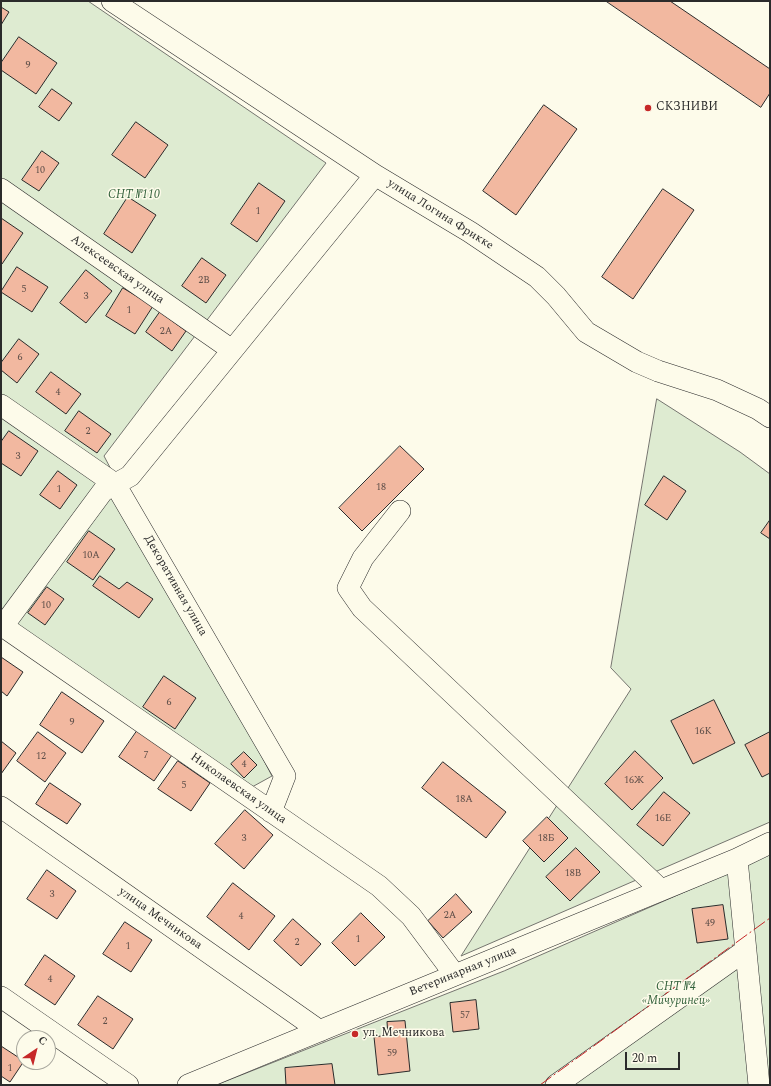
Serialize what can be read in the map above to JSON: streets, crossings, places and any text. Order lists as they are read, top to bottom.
{
  "streets": {
    "street": [
      "улица Логина Фрикке",
      "Алексеевская улица",
      "Декоративная улица",
      "Николаевская улица",
      "улица Мечникова",
      "Ветеринарная улица"
    ]
  },
  "crossings": [
    ["Декоративная улица", "Николаевская улица"],
    ["Николаевская улица", "Ветеринарная улица"],
    ["улица Мечникова", "Ветеринарная улица"]
  ],
  "parks": ["СНТ №110", "СНТ №4 «Мичуринец»"],
  "places": ["СКЗНИВИ", "ул. Мечникова"],
  "house_numbers": [
    "9",
    "10",
    "1",
    "2В",
    "5",
    "3",
    "1",
    "2А",
    "6",
    "4",
    "2",
    "3",
    "18",
    "1",
    "10А",
    "10",
    "6",
    "9",
    "16К",
    "7",
    "12",
    "4",
    "16Ж",
    "5",
    "18А",
    "16Е",
    "3",
    "18Б",
    "18В",
    "3",
    "2А",
    "4",
    "49",
    "1",
    "2",
    "1",
    "4",
    "57",
    "2",
    "59",
    "1"
  ],
  "scale_bar": "20 m",
  "north": "top right"
}
